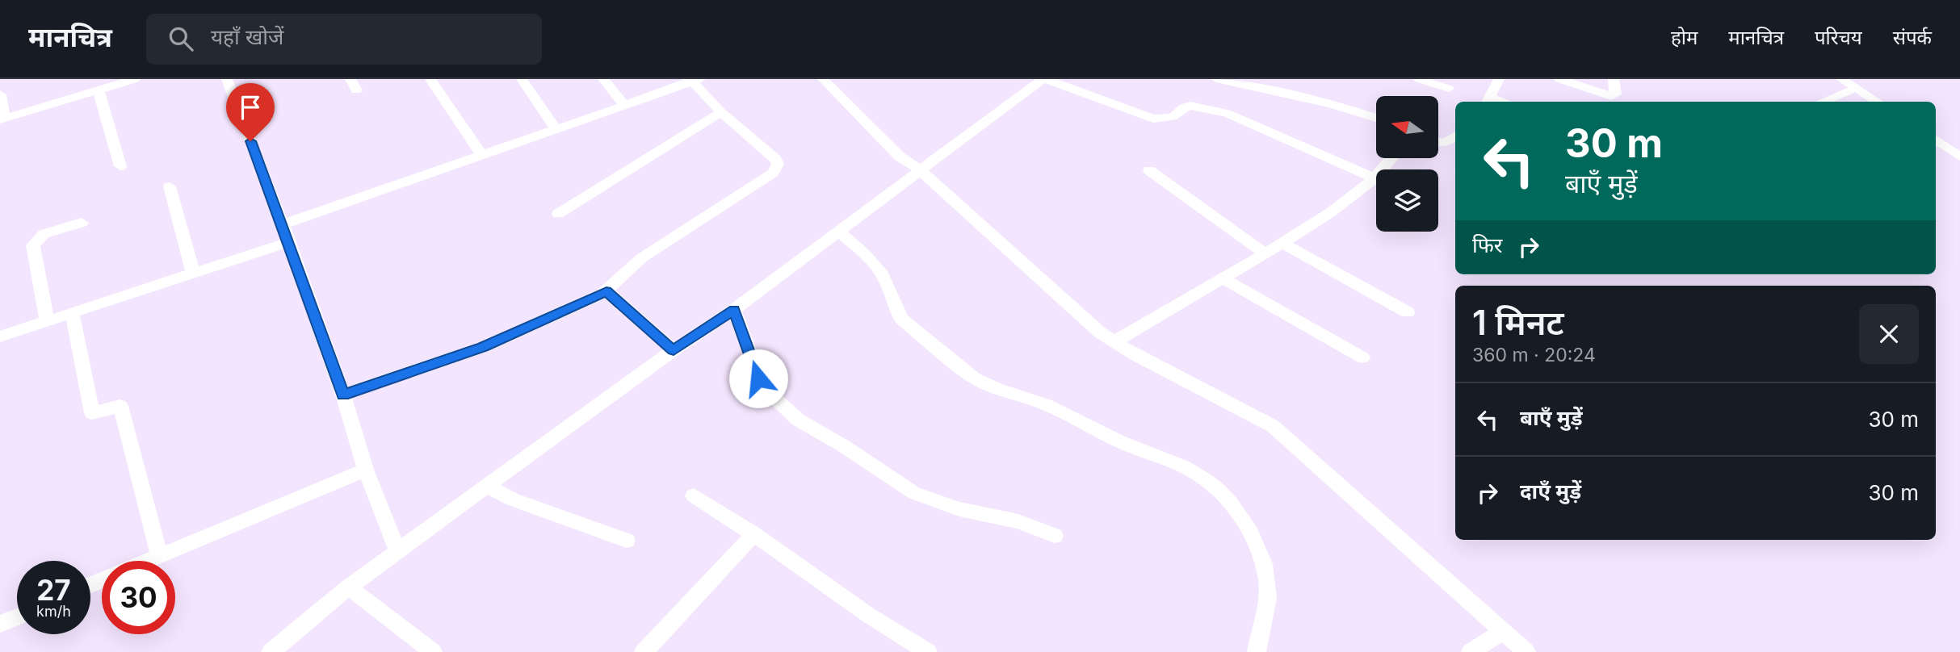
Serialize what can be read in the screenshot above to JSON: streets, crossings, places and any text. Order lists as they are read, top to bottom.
{
  "north": "left",
  "page": {
    "header": "मानचित्र",
    "search": "यहाँ खोजें",
    "nav": [
      "होम",
      "मानचित्र",
      "परिचय",
      "संपर्क"
    ],
    "turn": ["30 m", "बाएँ मुड़ें"],
    "then": "फिर",
    "heading": ["1 मिनट", "360 m · 20:24"],
    "list": [
      {
        "name": "बाएँ मुड़ें",
        "value": "30 m"
      },
      {
        "name": "दाएँ मुड़ें",
        "value": "30 m"
      }
    ],
    "speed": "27 km/h",
    "limit": "30"
  }
}
